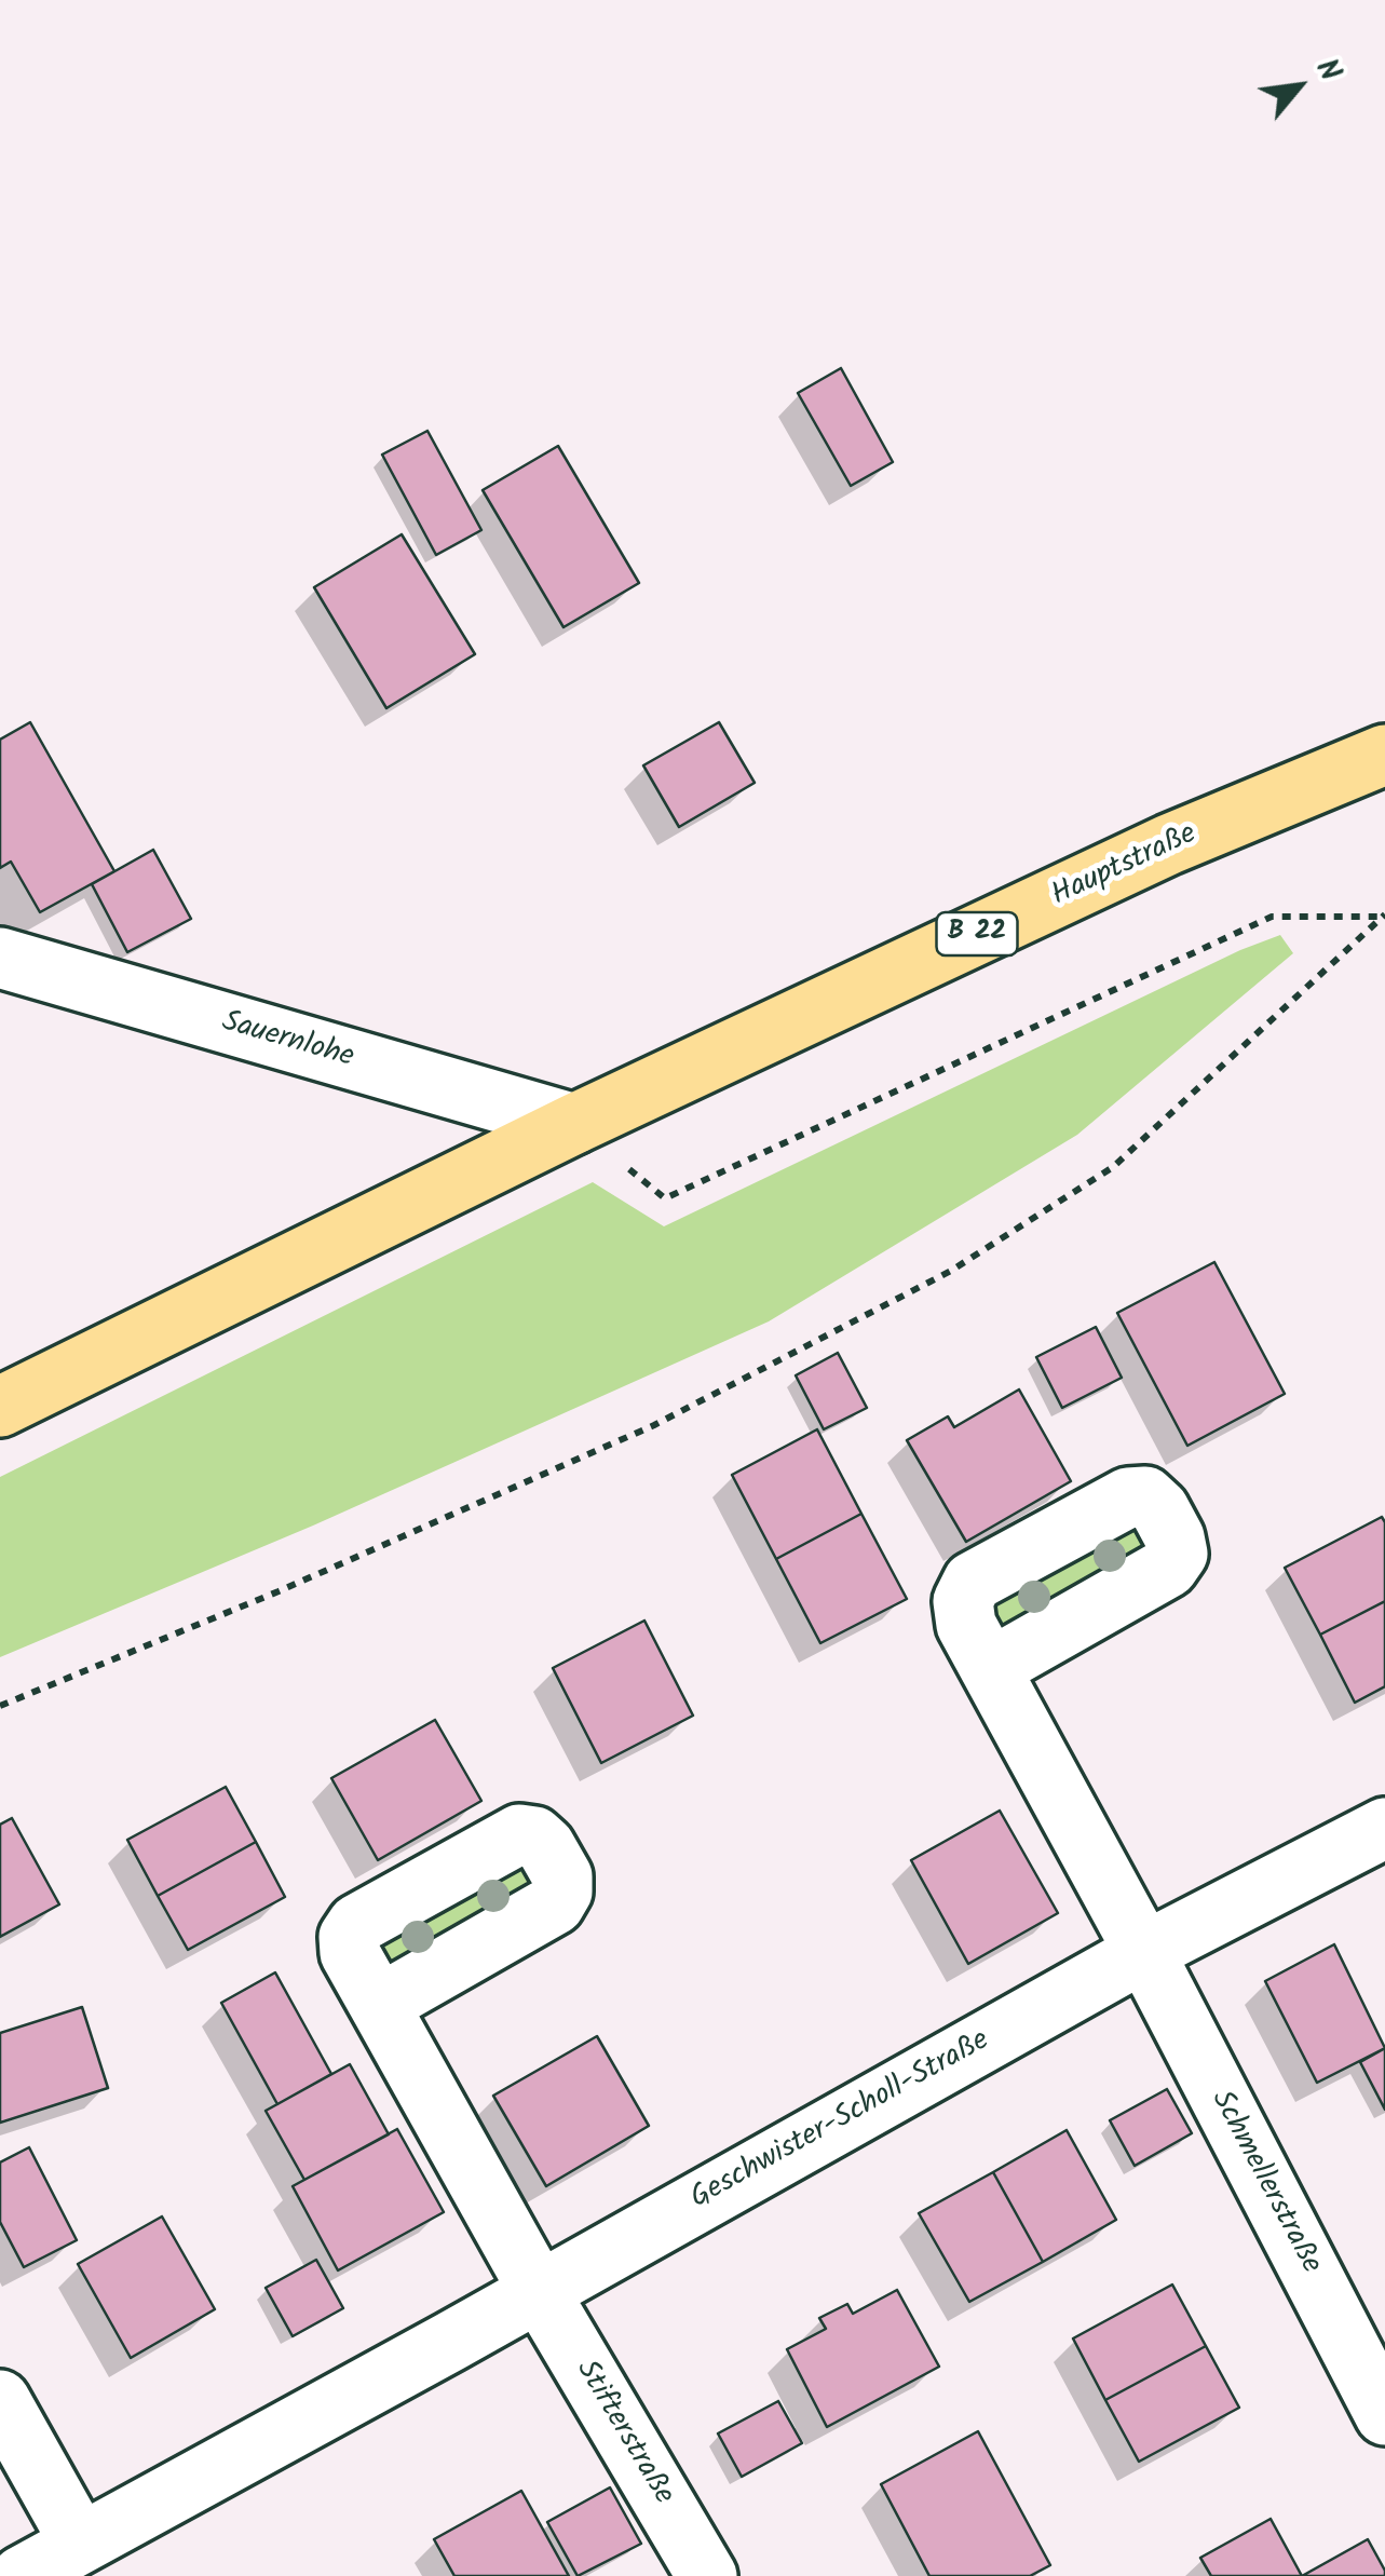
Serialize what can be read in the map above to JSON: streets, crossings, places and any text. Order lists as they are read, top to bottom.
{
  "streets": {
    "main road": ["Hauptstraße", "B 22"],
    "street": [
      "Sauernlohe",
      "Geschwister-Scholl-Straße",
      "Schmellerstraße",
      "Stifterstraße"
    ]
  },
  "crossings": [
    ["Hauptstraße", "B 22"],
    ["Hauptstraße", "Sauernlohe"],
    ["B 22", "Sauernlohe"],
    ["Geschwister-Scholl-Straße", "Schmellerstraße"],
    ["Geschwister-Scholl-Straße", "Stifterstraße"]
  ],
  "north": "top right"
}
